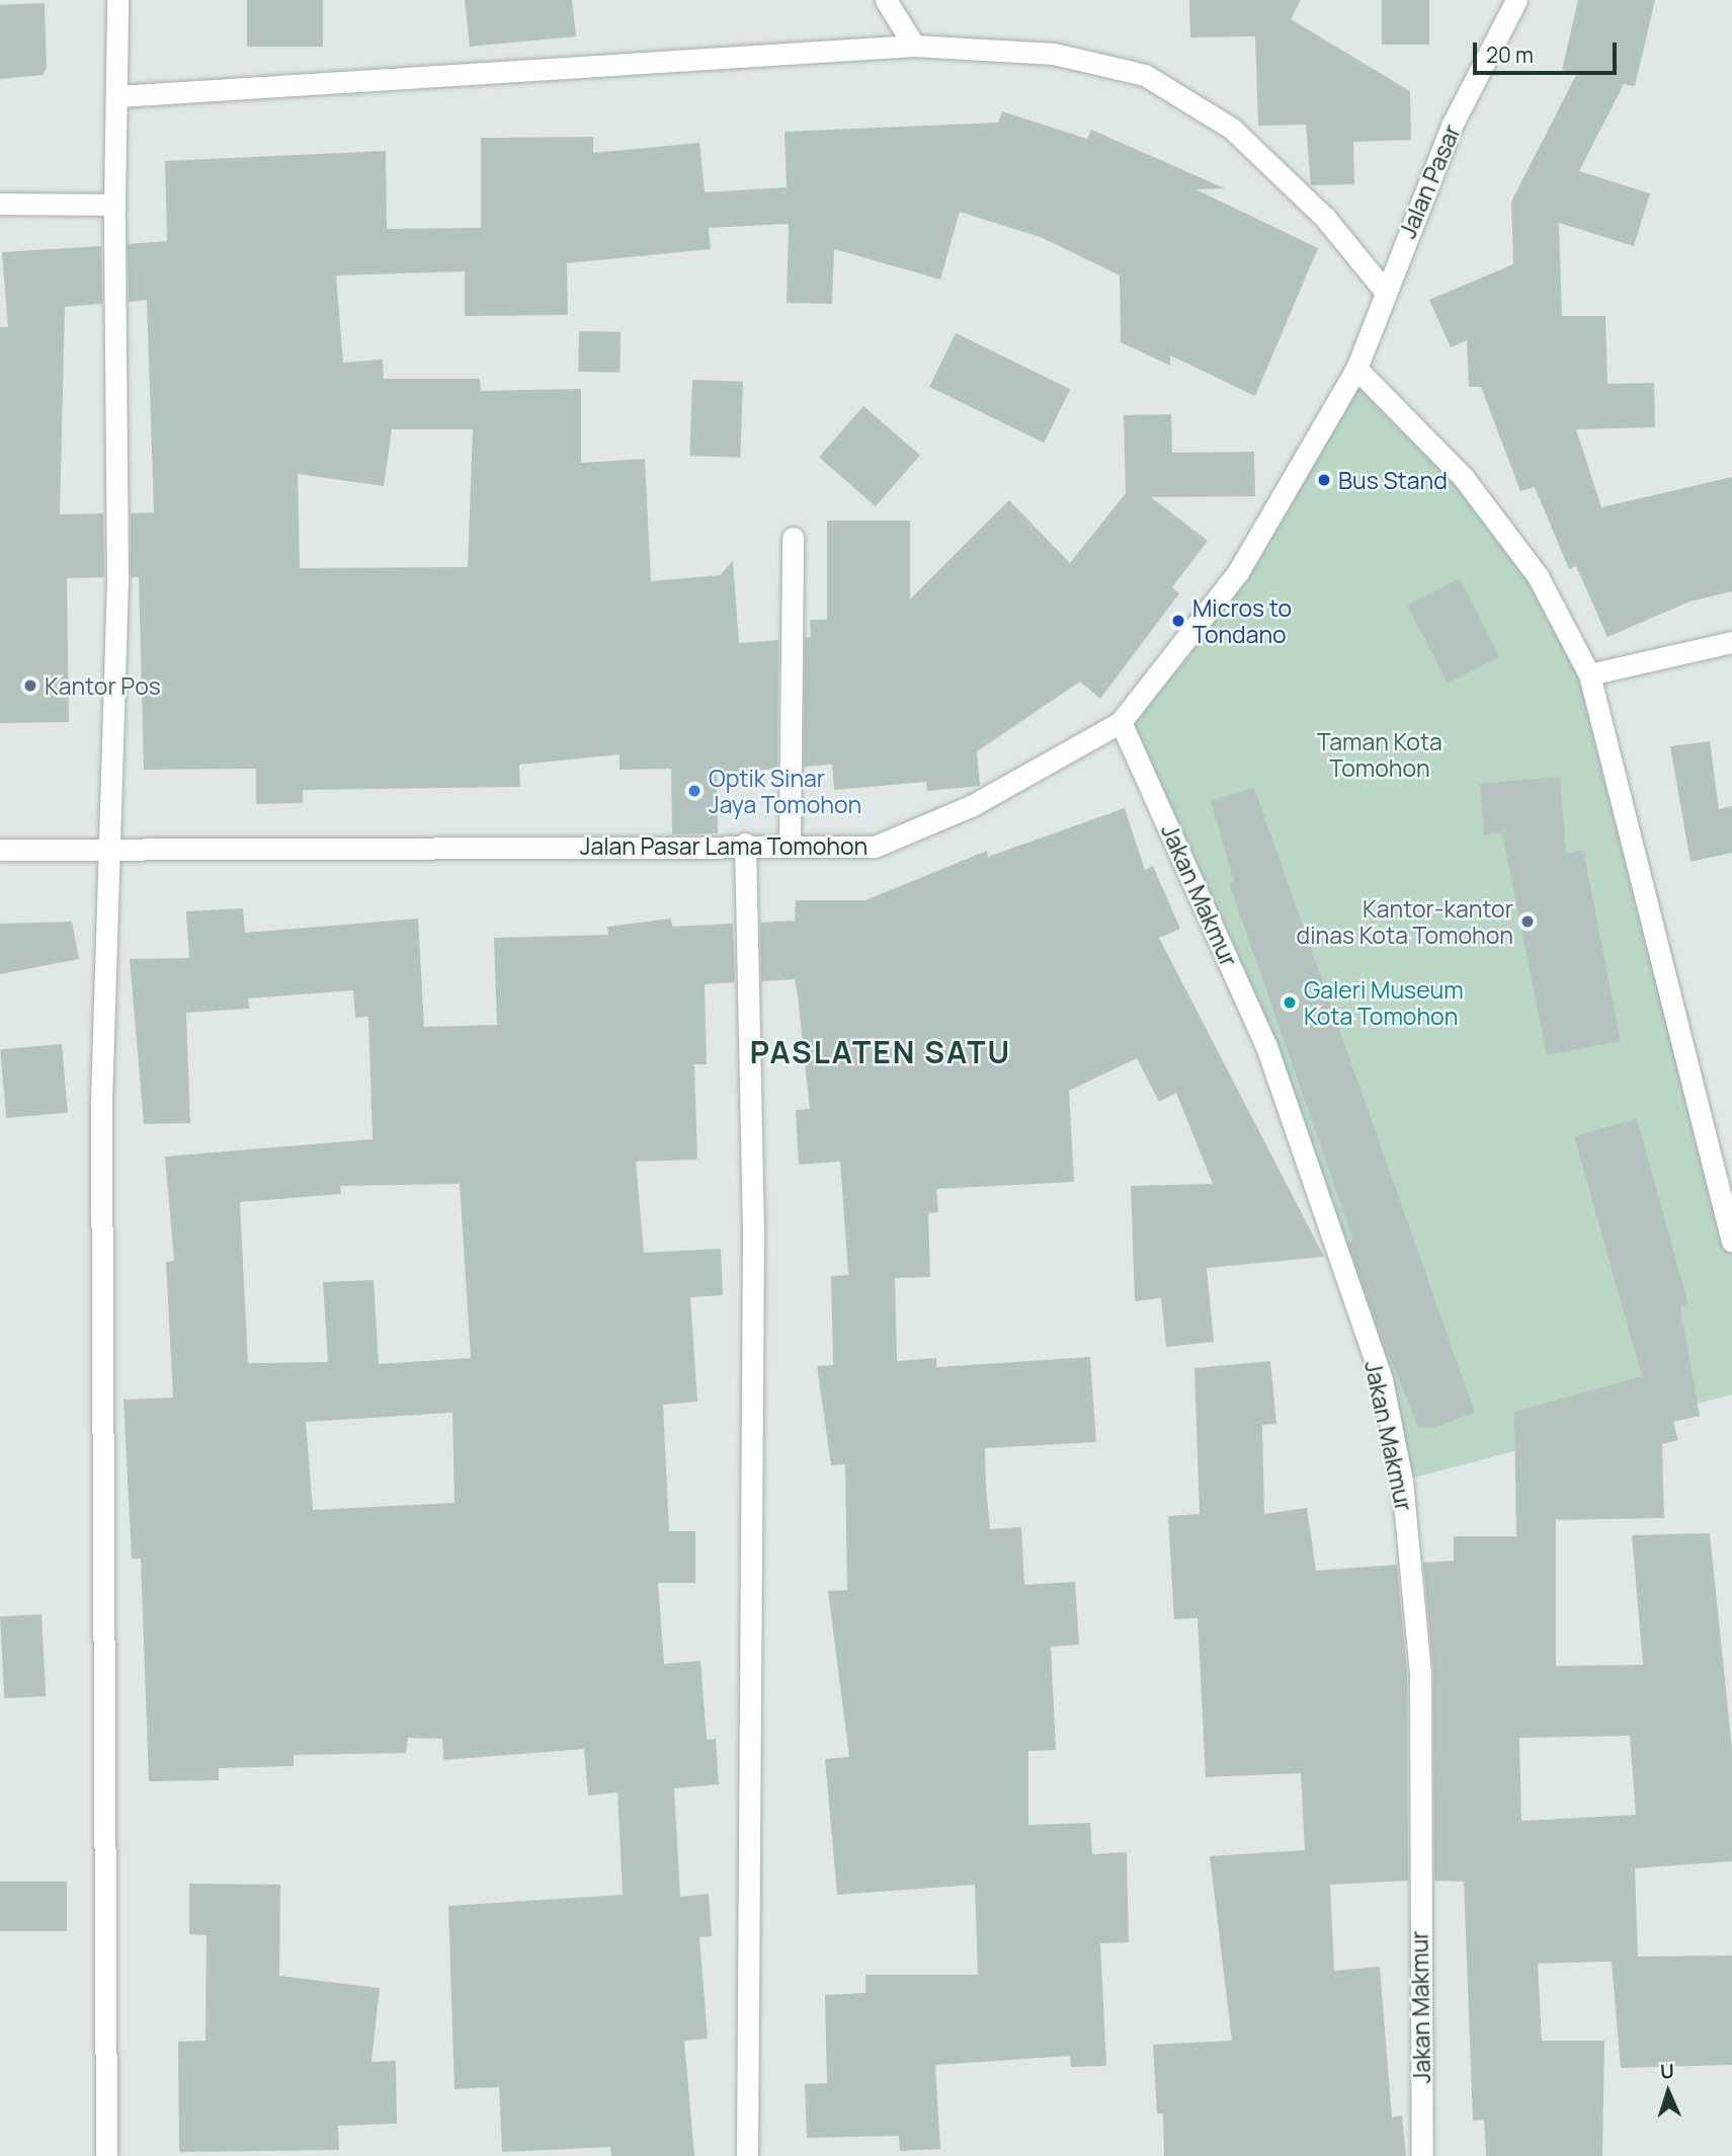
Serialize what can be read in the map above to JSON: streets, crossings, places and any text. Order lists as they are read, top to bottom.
{
  "streets": {
    "street": ["Jalan Pasar", "Jalan Pasar Lama Tomohon", "Jakan Makmur"]
  },
  "crossings": [
    ["Jalan Pasar", "Jalan Pasar Lama Tomohon"],
    ["Jalan Pasar Lama Tomohon", "Jakan Makmur"]
  ],
  "districts": ["PASLATEN SATU"],
  "parks": ["Taman Kota Tomohon"],
  "places": [
    "Bus Stand",
    "Micros to Tondano",
    "Kantor Pos",
    "Optik Sinar Jaya Tomohon",
    "Kantor-kantor dinas Kota Tomohon",
    "Galeri Museum Kota Tomohon"
  ],
  "scale_bar": "20 m",
  "north": "top"
}
